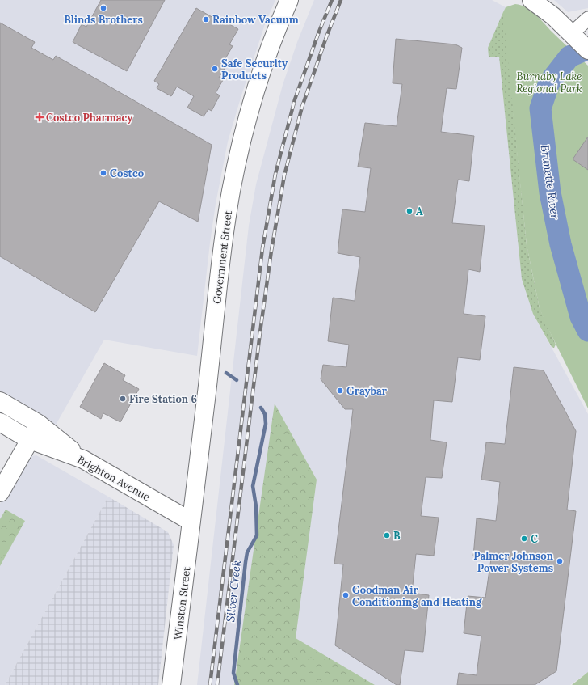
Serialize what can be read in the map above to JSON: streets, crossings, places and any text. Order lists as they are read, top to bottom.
{
  "streets": {
    "street": ["Government Street", "Brighton Avenue", "Winston Street"]
  },
  "crossings": [
    ["Government Street", "Brighton Avenue"],
    ["Government Street", "Winston Street"],
    ["Brighton Avenue", "Winston Street"]
  ],
  "water": ["Brunette River", "Silver Creek"],
  "parks": ["Burnaby Lake Regional Park"],
  "places": {
    "other": [
      "Blinds Brothers",
      "Rainbow Vacuum",
      "Safe Security Products",
      "Costco",
      "A",
      "Graybar",
      "Fire Station 6",
      "B",
      "C",
      "Palmer Johnson Power Systems",
      "Goodman Air Conditioning and Heating"
    ],
    "health": ["Costco Pharmacy"]
  }
}
